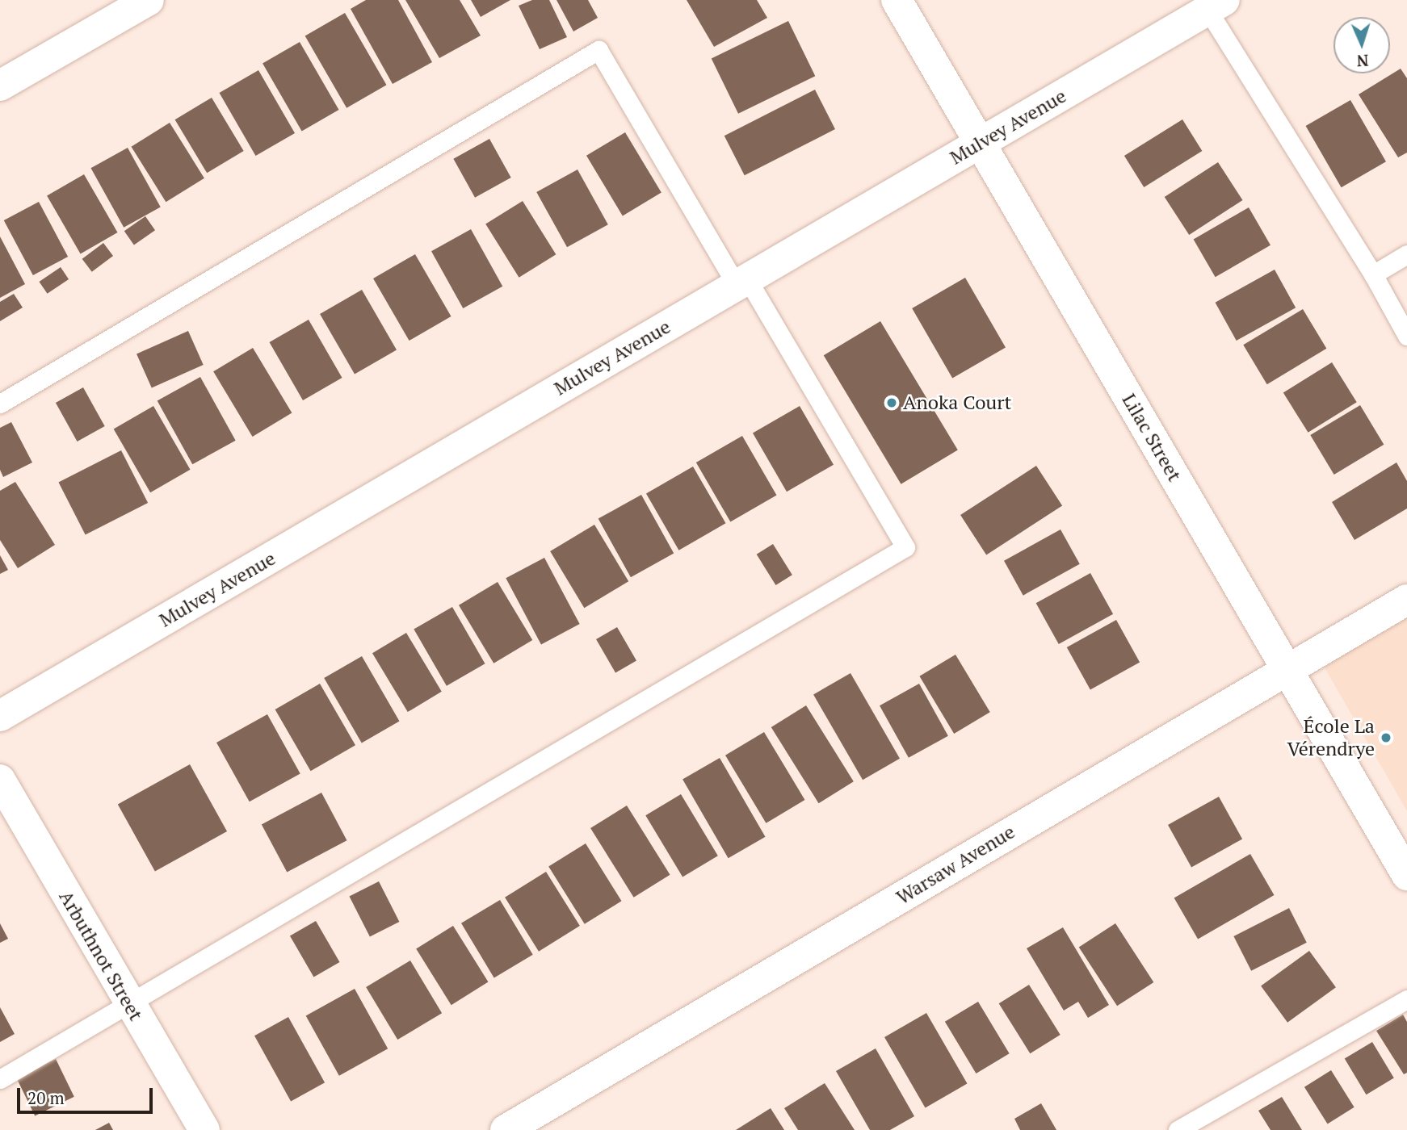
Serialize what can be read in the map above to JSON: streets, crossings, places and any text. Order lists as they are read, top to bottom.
{
  "streets": {
    "street": [
      "Mulvey Avenue",
      "Lilac Street",
      "Warsaw Avenue",
      "Arbuthnot Street"
    ]
  },
  "crossings": [
    ["Mulvey Avenue", "Lilac Street"],
    ["Lilac Street", "Warsaw Avenue"]
  ],
  "places": ["Anoka Court", "École La Vérendrye"],
  "scale_bar": "20 m",
  "north": "bottom"
}
